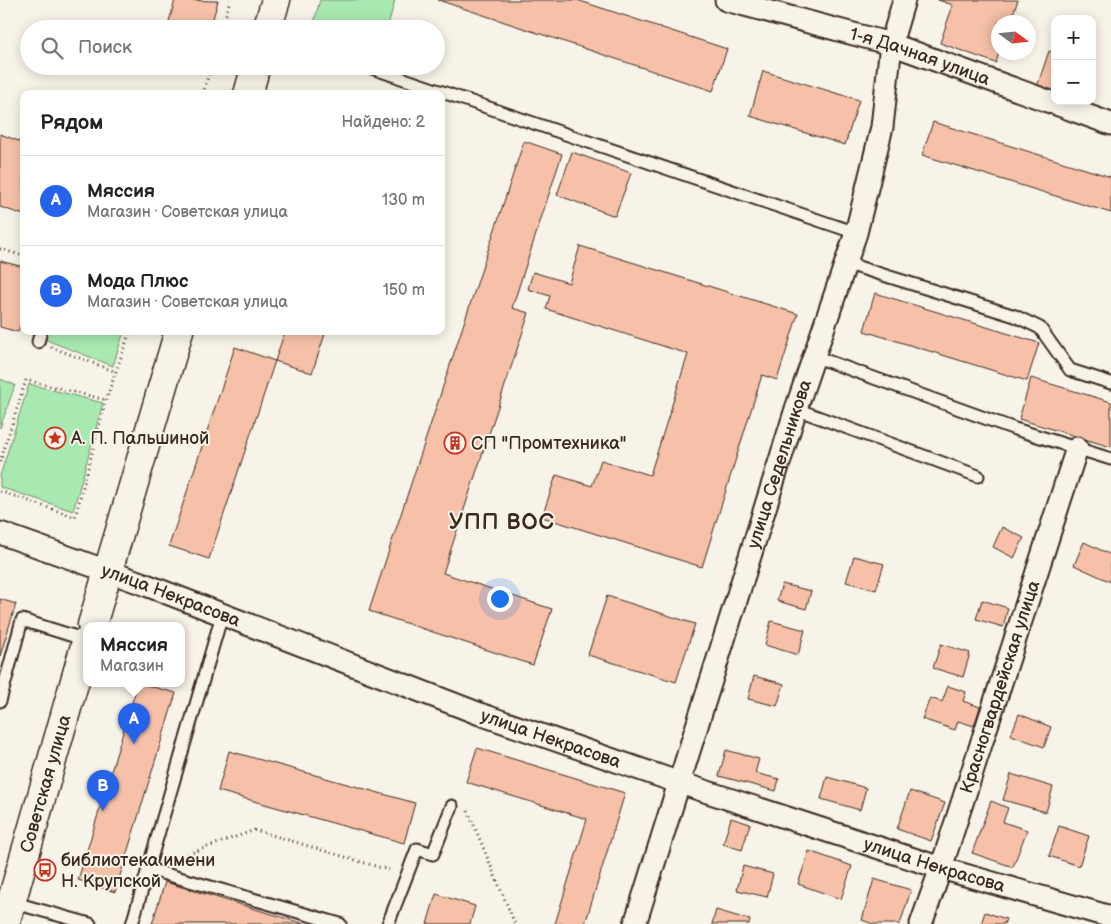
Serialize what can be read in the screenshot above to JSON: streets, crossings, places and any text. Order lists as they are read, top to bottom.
{
  "streets": {
    "main road": ["Советская улица"],
    "street": [
      "1-я Дачная улица",
      "улица Седельникова",
      "улица Некрасова",
      "Красногвардейская улица"
    ]
  },
  "crossings": [
    ["1-я Дачная улица", "улица Седельникова"],
    ["улица Седельникова", "улица Некрасова"],
    ["улица Некрасова", "Красногвардейская улица"]
  ],
  "districts": ["УПП ВОС"],
  "places": {
    "place": ["А. П. Пальшиной"],
    "building": ["СП \"Промтехника\""],
    "bus stop": ["библиотека имени Н. Крупской"]
  },
  "north": "right",
  "page": {
    "map_buttons": ["+", "−"],
    "search": "Поиск",
    "heading": ["Рядом", "Найдено: 2"],
    "list": [
      {
        "mark": "A",
        "name": "Мяссия",
        "note": "Магазин · Советская улица",
        "value": "130 m"
      },
      {
        "mark": "B",
        "name": "Мода Плюс",
        "note": "Магазин · Советская улица",
        "value": "150 m"
      }
    ],
    "popup": ["Мяссия", "Магазин"],
    "pins": ["A", "B"]
  }
}
